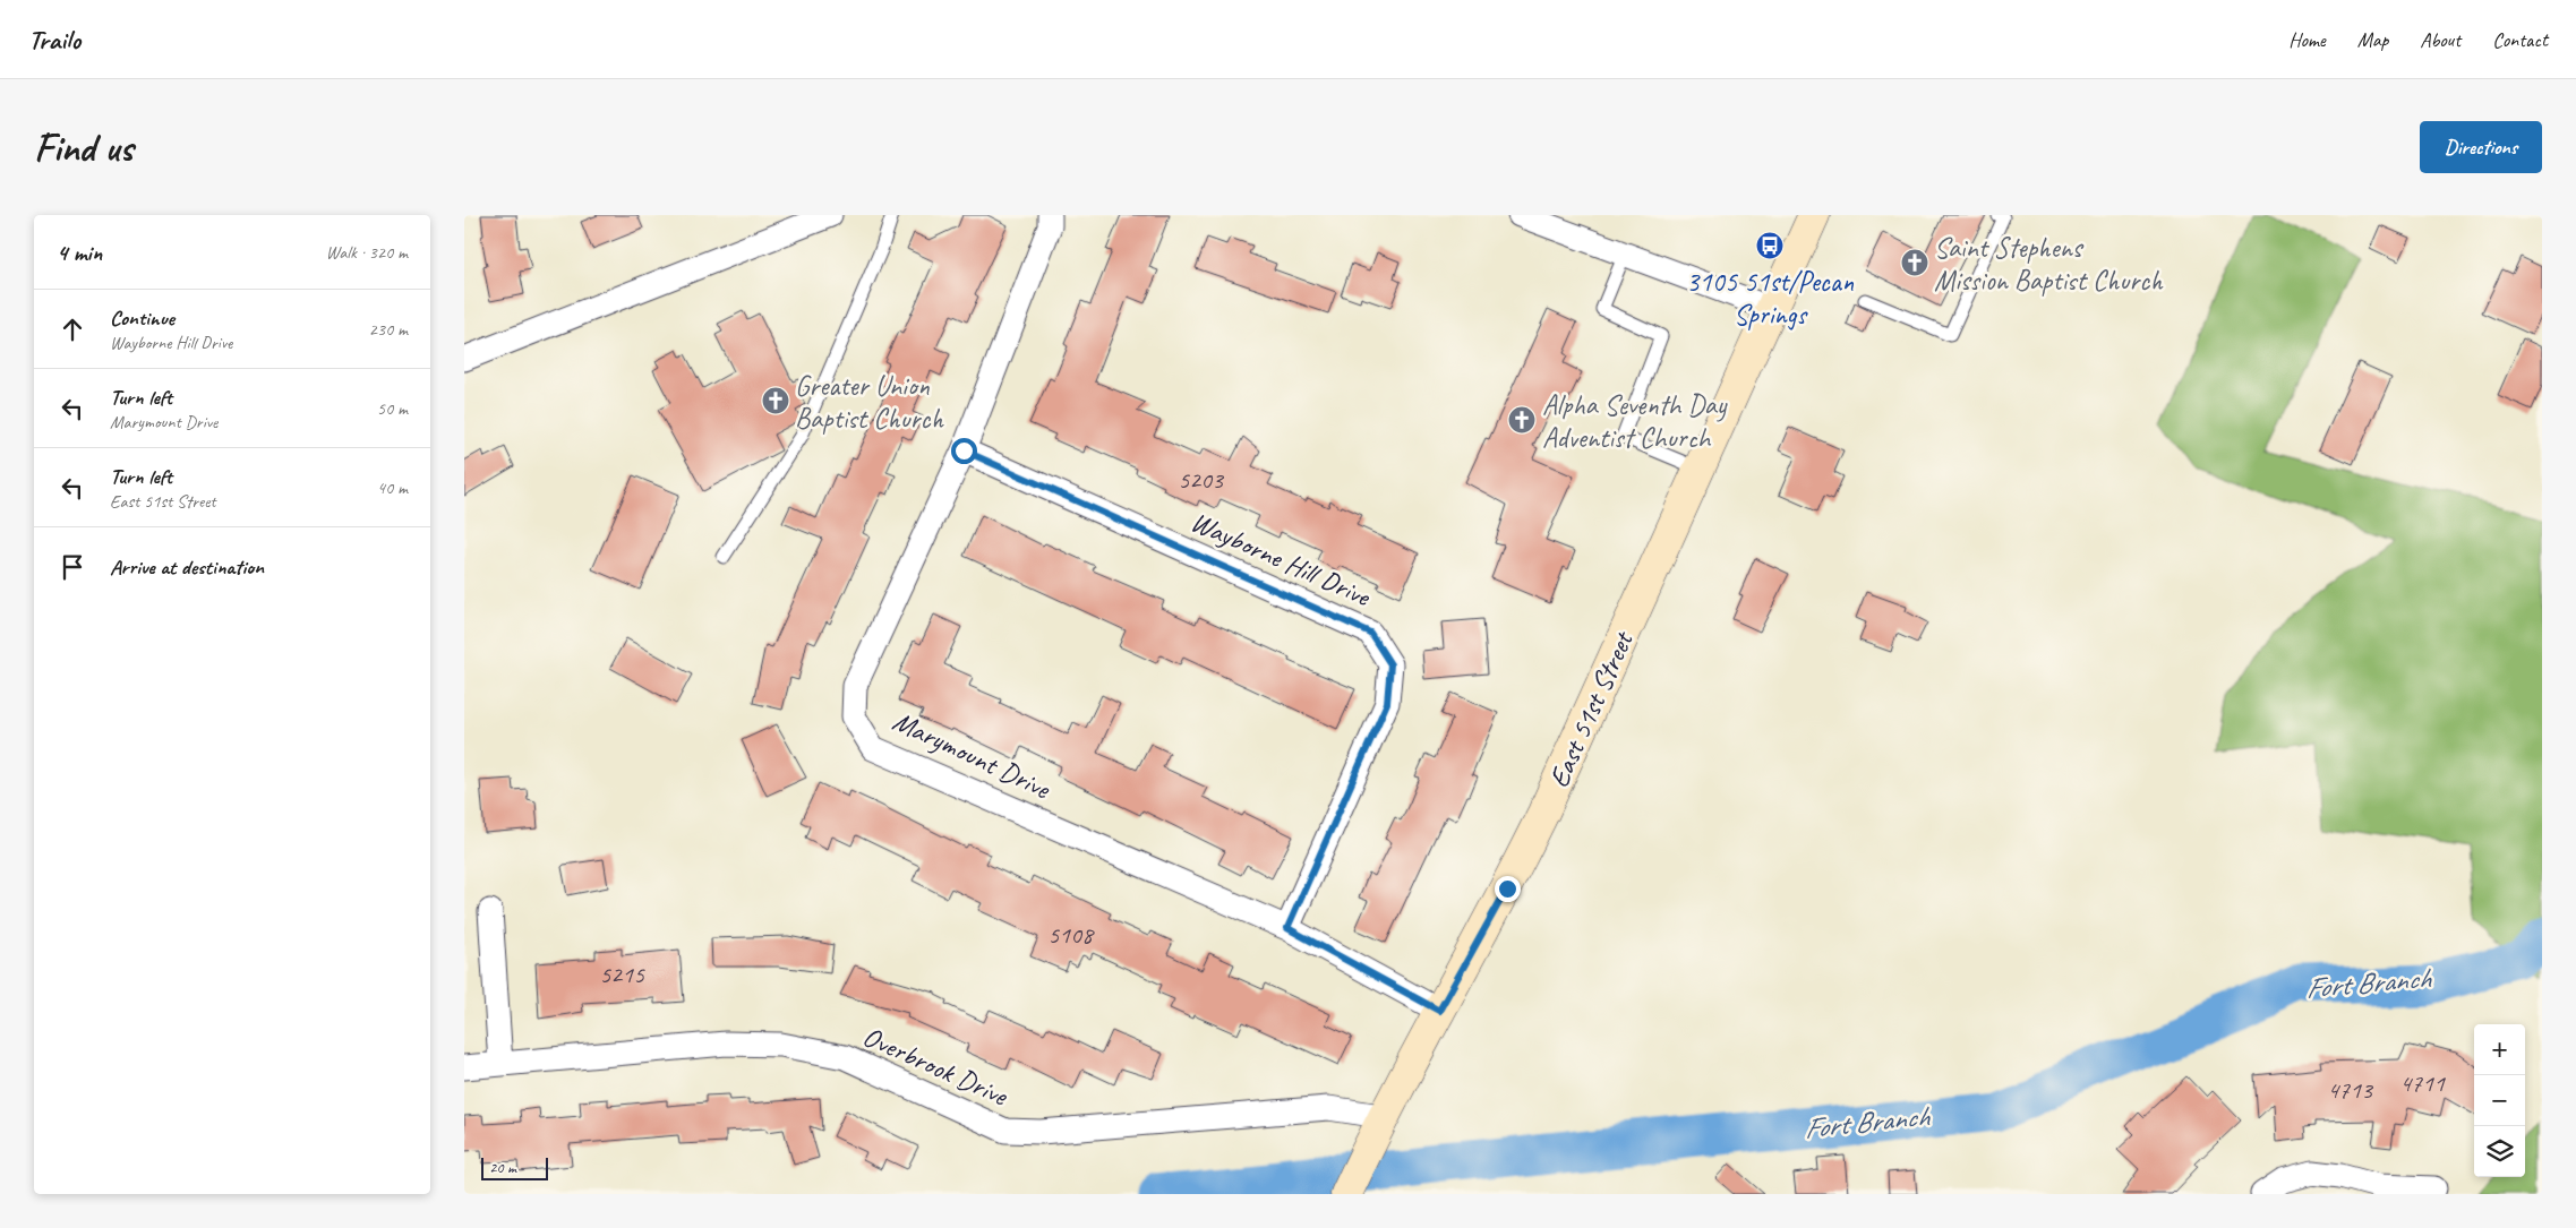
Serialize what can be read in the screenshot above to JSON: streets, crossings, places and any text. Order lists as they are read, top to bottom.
{
  "streets": {
    "main road": ["East 51st Street"],
    "street": ["Wayborne Hill Drive", "Marymount Drive", "Overbrook Drive"]
  },
  "crossings": [
    ["Wayborne Hill Drive", "Marymount Drive"],
    ["East 51st Street", "Marymount Drive"],
    ["East 51st Street", "Overbrook Drive"]
  ],
  "water": ["Fort Branch"],
  "places": {
    "bus stop": ["3105 51st/Pecan Springs"],
    "church": ["Saint Stephens Mission Baptist Church", "Greater Union Baptist Church", "Alpha Seventh Day Adventist Church"]
  },
  "house_numbers": [
    "5203",
    "5108",
    "5215",
    "4711",
    "4713"
  ],
  "scale_bar": "20 m",
  "page": {
    "header": "Trailo",
    "nav": [
      "Home",
      "Map",
      "About",
      "Contact"
    ],
    "buttons": "Directions",
    "title": "Find us",
    "heading": ["4 min", "Walk · 320 m"],
    "list": [
      ["Continue", "Wayborne Hill Drive", "230 m"],
      ["Turn left", "Marymount Drive", "50 m"],
      ["Turn left", "East 51st Street", "40 m"],
      "Arrive at destination"
    ],
    "map_buttons": ["+", "−"],
    "scale": "20 m"
  }
}
